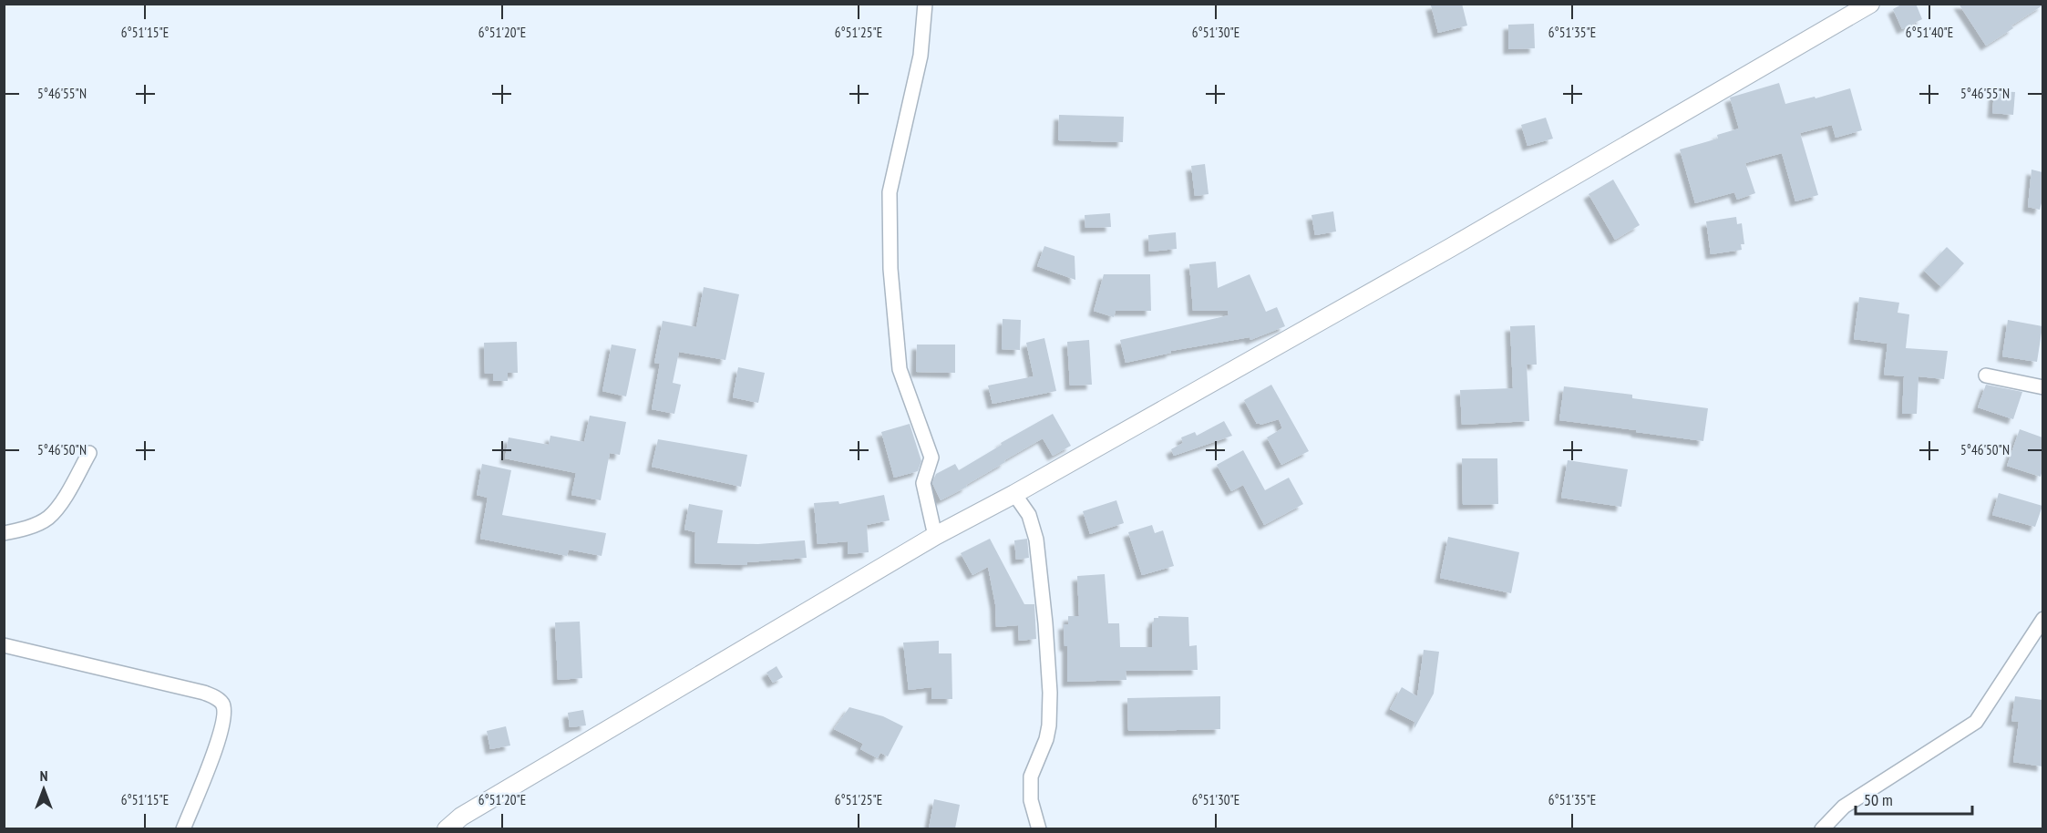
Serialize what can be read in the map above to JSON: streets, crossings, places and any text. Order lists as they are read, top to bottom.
{
  "scale_bar": "50 m",
  "north": "top",
  "coordinates": [
    "6°51'15\"E",
    "6°51'20\"E",
    "6°51'25\"E",
    "6°51'30\"E",
    "6°51'35\"E",
    "6°51'40\"E",
    "5°46'55\"N",
    "5°46'50\"N"
  ]
}
